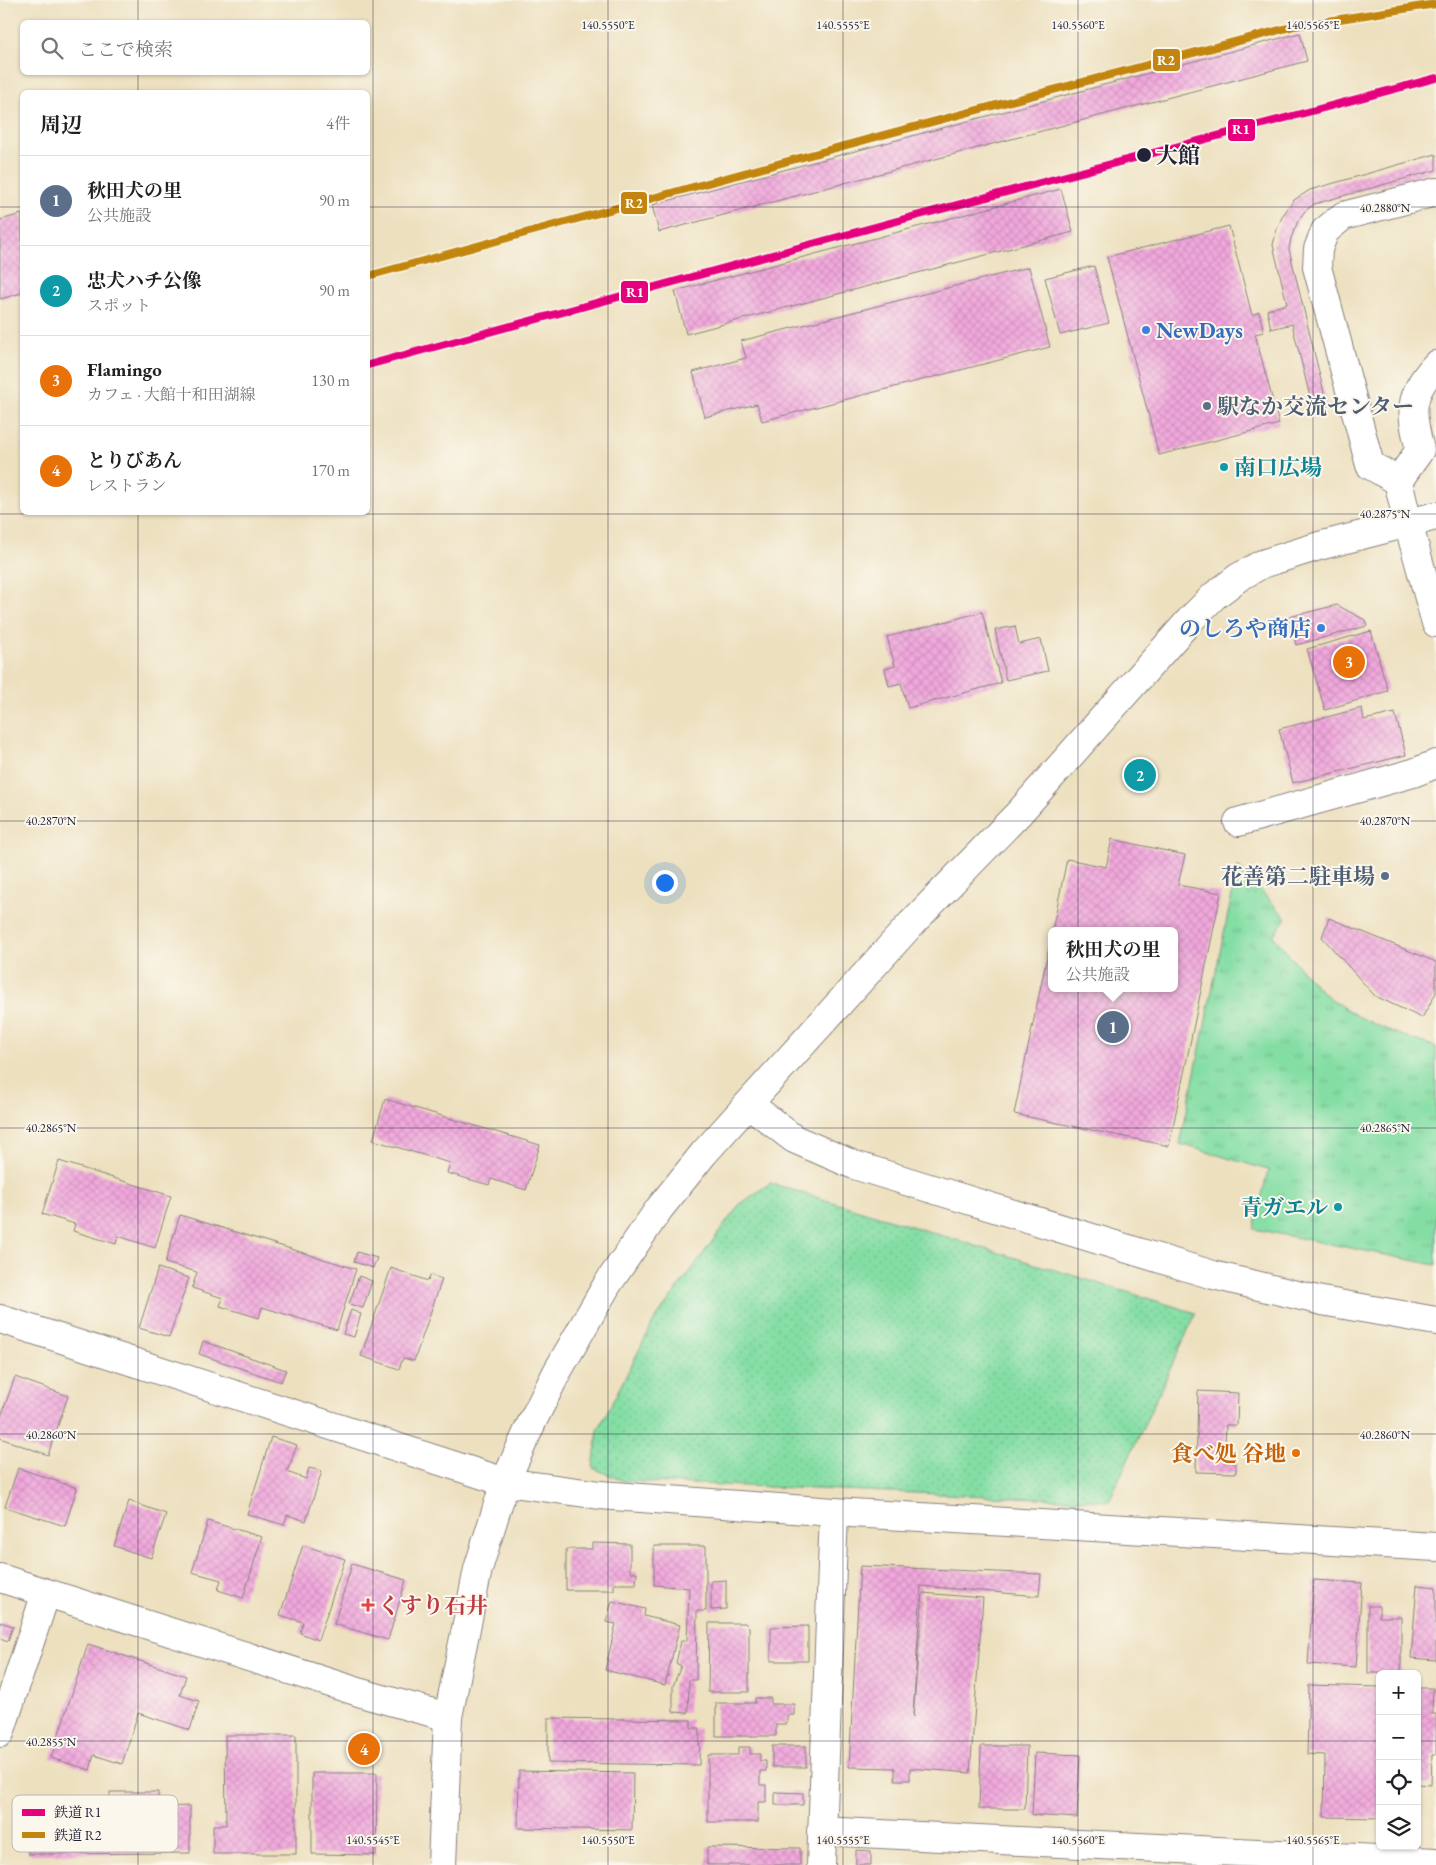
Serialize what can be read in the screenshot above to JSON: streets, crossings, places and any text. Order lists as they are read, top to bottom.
{
  "places": {
    "other": [
      "大館",
      "NewDays",
      "駅なか交流センター",
      "南口広場",
      "のしろや商店",
      "花善第二駐車場",
      "青ガエル",
      "食べ処 谷地"
    ],
    "health": ["くすり石井"]
  },
  "lines": ["rail line R2", "rail line R1"],
  "legend": ["鉄道 R1", "鉄道 R2"],
  "page": {
    "search": "ここで検索",
    "heading": ["周辺", "4件"],
    "list": [
      {
        "mark": "1",
        "name": "秋田犬の里",
        "note": "公共施設",
        "value": "90 m"
      },
      {
        "mark": "2",
        "name": "忠犬ハチ公像",
        "note": "スポット",
        "value": "90 m"
      },
      {
        "mark": "3",
        "name": "Flamingo",
        "note": "カフェ · 大館十和田湖線",
        "value": "130 m"
      },
      {
        "mark": "4",
        "name": "とりびあん",
        "note": "レストラン",
        "value": "170 m"
      }
    ],
    "pins": [
      "3",
      "2",
      "1",
      "4"
    ],
    "popup": ["秋田犬の里", "公共施設"],
    "map_buttons": ["+", "−"]
  },
  "coordinates": [
    "140.5550°E",
    "140.5555°E",
    "140.5560°E",
    "140.5565°E",
    "40.2880°N",
    "40.2875°N",
    "40.2870°N",
    "40.2865°N",
    "40.2860°N",
    "40.2855°N",
    "140.5545°E"
  ]
}
